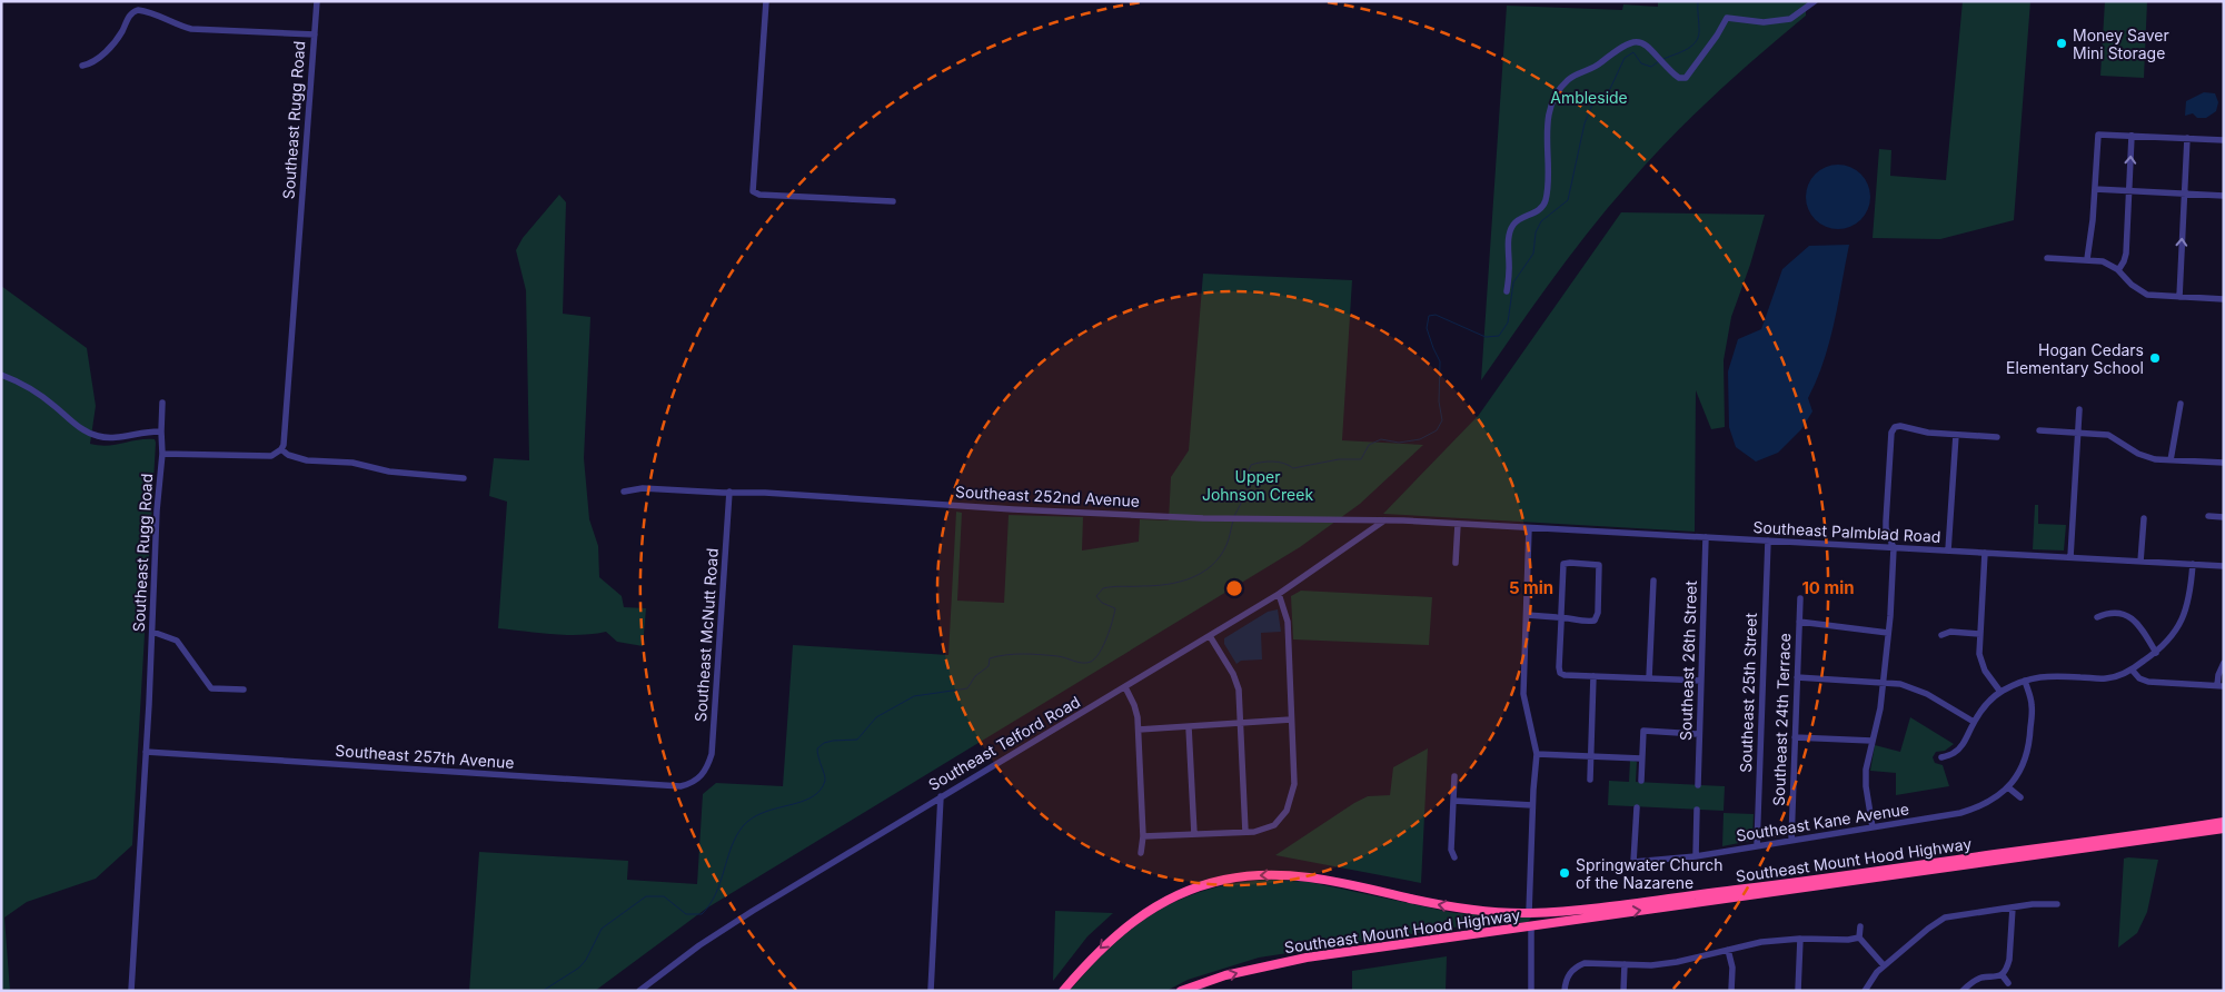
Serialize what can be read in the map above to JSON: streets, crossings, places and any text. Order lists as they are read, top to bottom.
{
  "streets": {
    "highway": ["Southeast Mount Hood Highway"],
    "street": [
      "Southeast Rugg Road",
      "Southeast 252nd Avenue",
      "Southeast Palmblad Road",
      "Southeast McNutt Road",
      "Southeast 26th Street",
      "Southeast 25th Street",
      "Southeast 24th Terrace",
      "Southeast Telford Road",
      "Southeast 257th Avenue",
      "Southeast Kane Avenue"
    ]
  },
  "crossings": [
    ["Southeast Rugg Road", "Southeast 257th Avenue"],
    ["Southeast 252nd Avenue", "Southeast Palmblad Road"],
    ["Southeast 252nd Avenue", "Southeast McNutt Road"],
    ["Southeast 252nd Avenue", "Southeast Telford Road"],
    ["Southeast Palmblad Road", "Southeast 26th Street"],
    ["Southeast Palmblad Road", "Southeast 25th Street"],
    ["Southeast McNutt Road", "Southeast 257th Avenue"],
    ["Southeast 25th Street", "Southeast Kane Avenue"],
    ["Southeast 24th Terrace", "Southeast Kane Avenue"]
  ],
  "parks": ["Ambleside", "Upper Johnson Creek"],
  "places": ["Money Saver Mini Storage", "Hogan Cedars Elementary School", "Springwater Church of the Nazarene"],
  "rings": ["5 min", "10 min"]
}
